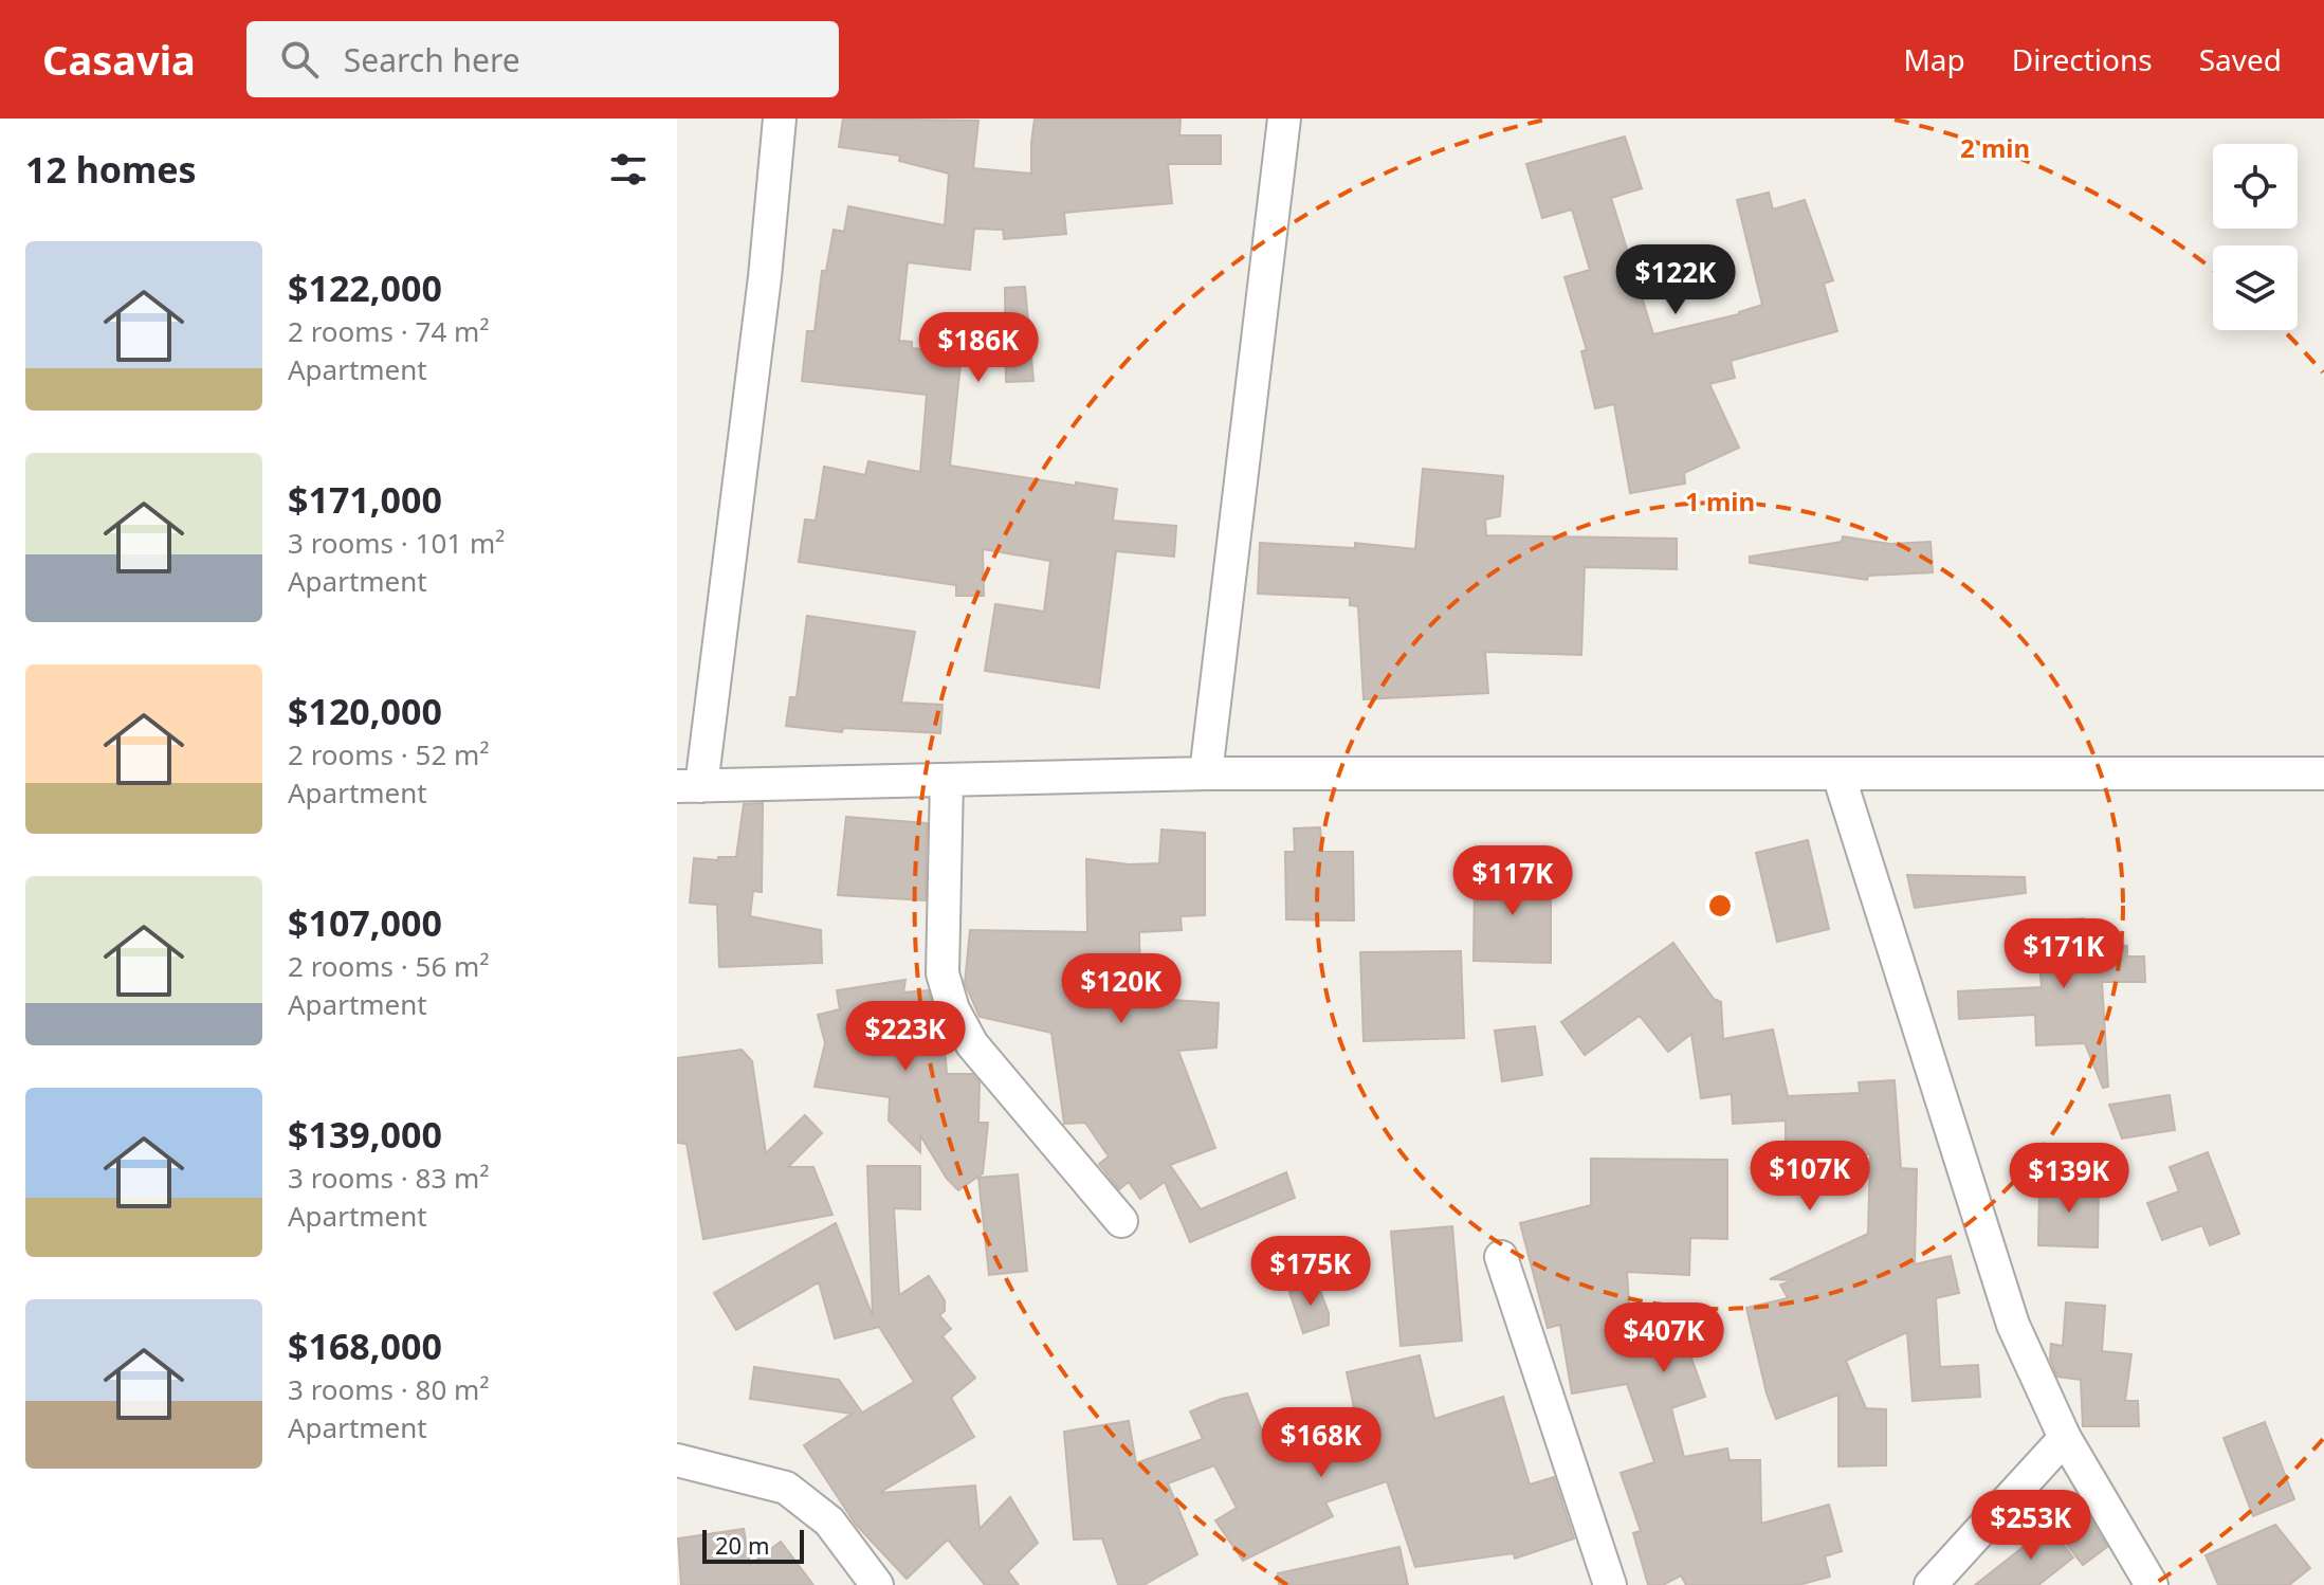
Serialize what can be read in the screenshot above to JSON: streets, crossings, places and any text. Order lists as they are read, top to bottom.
{
  "scale_bar": "20 m",
  "page": {
    "header": "Casavia",
    "search": "Search here",
    "nav": ["Map", "Directions", "Saved"],
    "heading": "12 homes",
    "list": [
      {
        "name": "$122,000",
        "note": "2 rooms · 74 m² · Apartment"
      },
      {
        "name": "$171,000",
        "note": "3 rooms · 101 m² · Apartment"
      },
      {
        "name": "$120,000",
        "note": "2 rooms · 52 m² · Apartment"
      },
      {
        "name": "$107,000",
        "note": "2 rooms · 56 m² · Apartment"
      },
      {
        "name": "$139,000",
        "note": "3 rooms · 83 m² · Apartment"
      },
      {
        "name": "$168,000",
        "note": "3 rooms · 80 m² · Apartment"
      }
    ],
    "price": [
      "$122K",
      "$186K",
      "$117K",
      "$171K",
      "$120K",
      "$223K",
      "$107K",
      "$139K",
      "$175K",
      "$407K",
      "$168K",
      "$253K"
    ],
    "scale": "20 m"
  },
  "rings": ["2 min", "1 min"]
}
